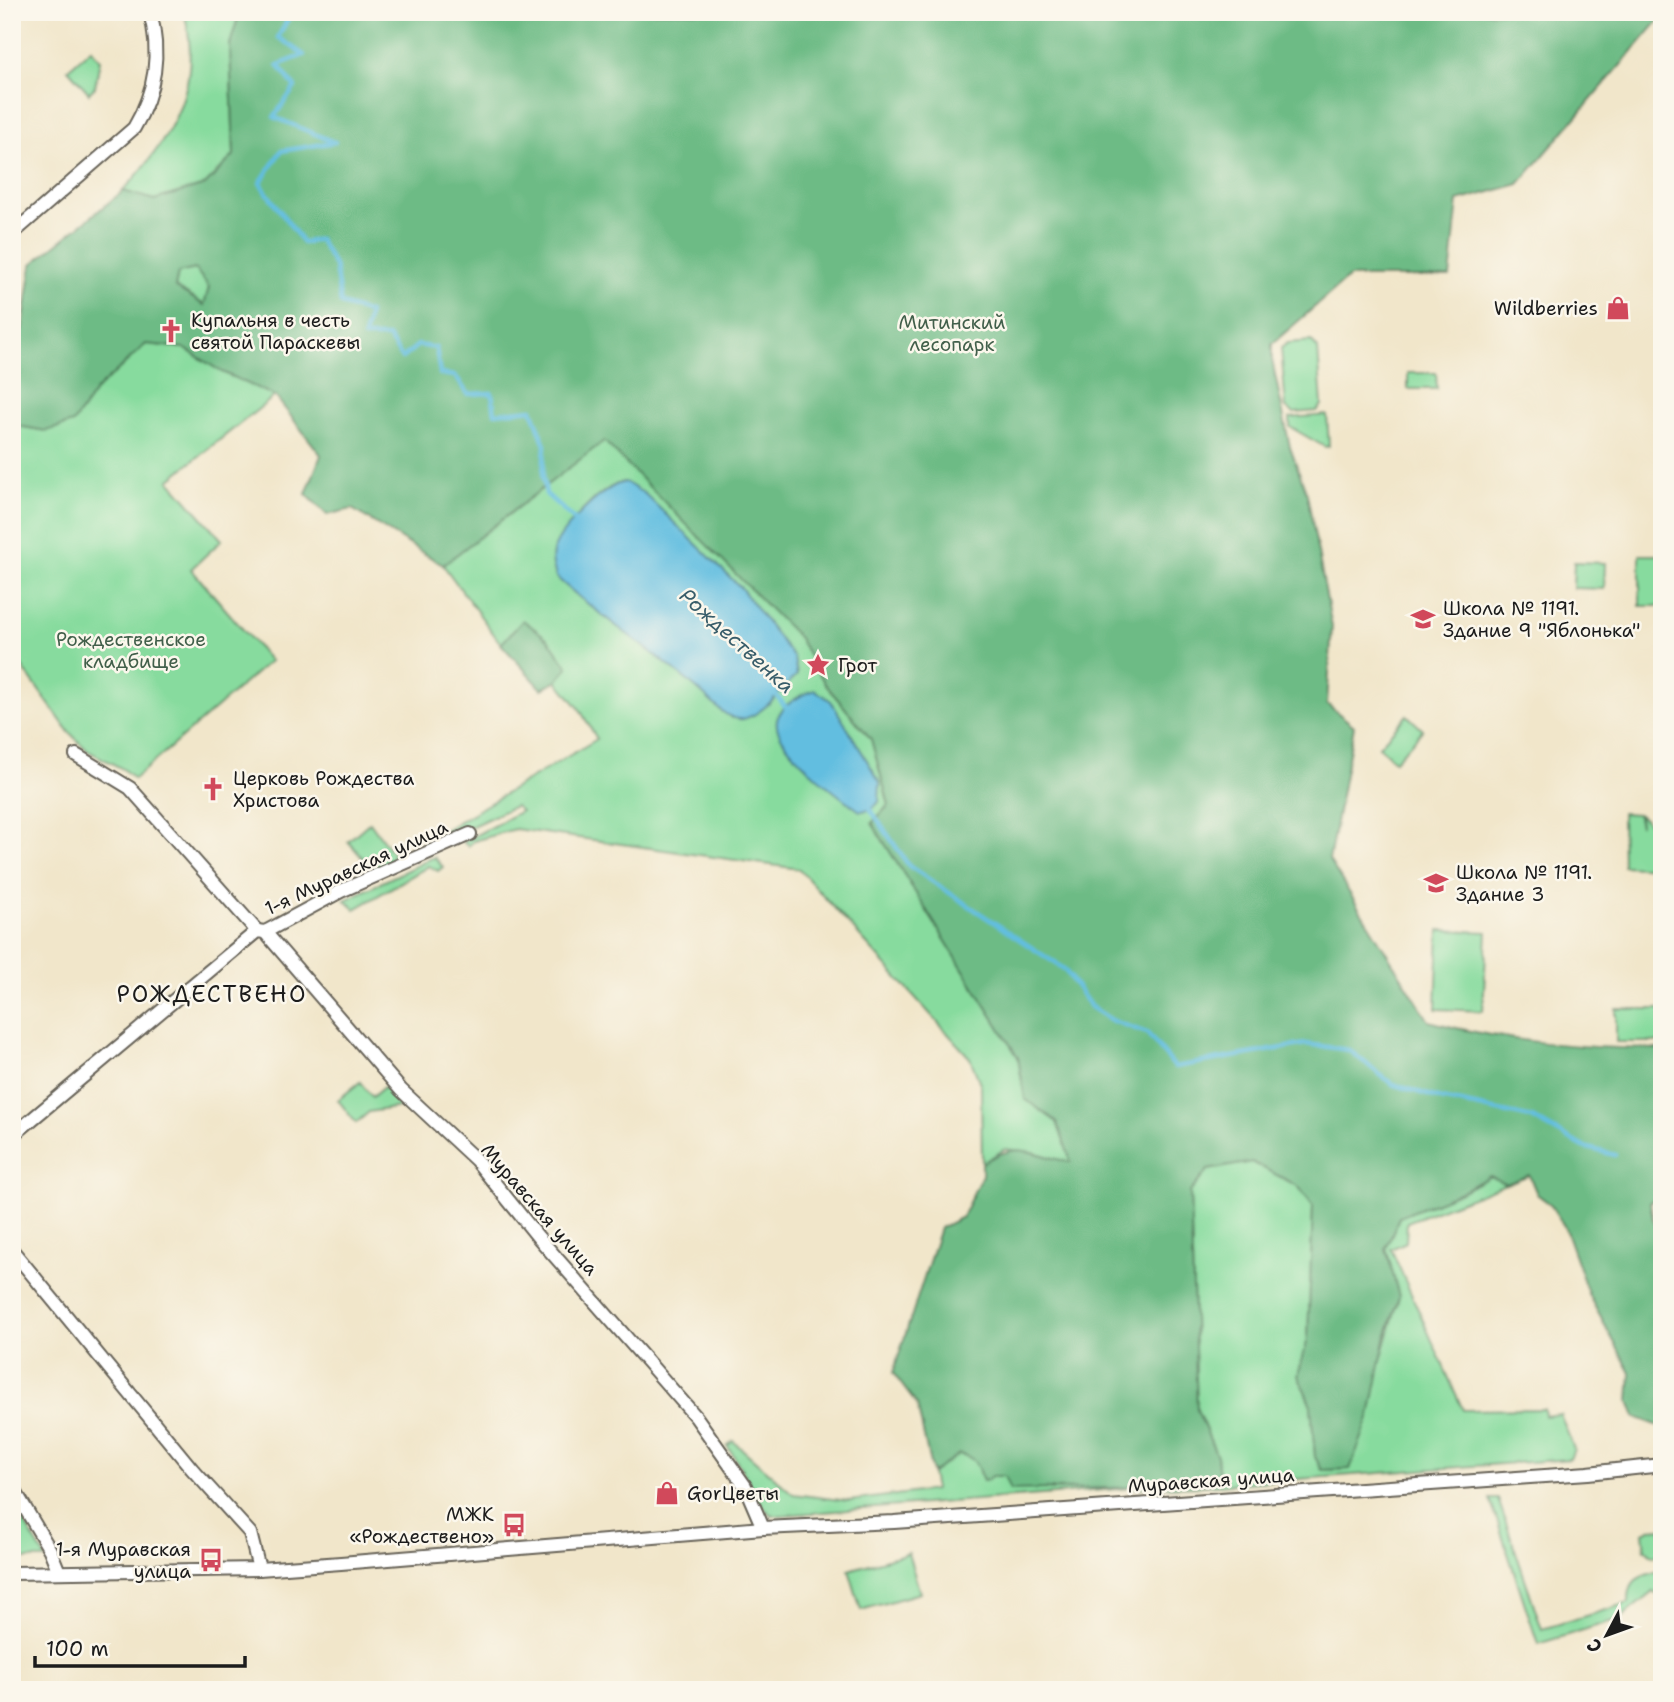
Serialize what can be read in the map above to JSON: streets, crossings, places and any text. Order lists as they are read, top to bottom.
{
  "streets": {
    "street": ["1-я Муравская улица", "Муравская улица"]
  },
  "crossings": [
    ["1-я Муравская улица", "Муравская улица"]
  ],
  "districts": ["РОЖДЕСТВЕНО"],
  "water": ["Рождественка"],
  "parks": ["Митинский лесопарк", "Рождественское кладбище"],
  "places": {
    "shop": ["Wildberries", "GorЦветы"],
    "church": ["Купальня в честь святой Параскевы", "Церковь Рождества Христова"],
    "school or university": ["Школа № 1191. Здание 9 \"Яблонька\"", "Школа № 1191. Здание 3"],
    "place": ["Грот"],
    "bus stop": ["МЖК «Рождествено»", "1-я Муравская улица"]
  },
  "scale_bar": "100 m",
  "north": "bottom left"
}
